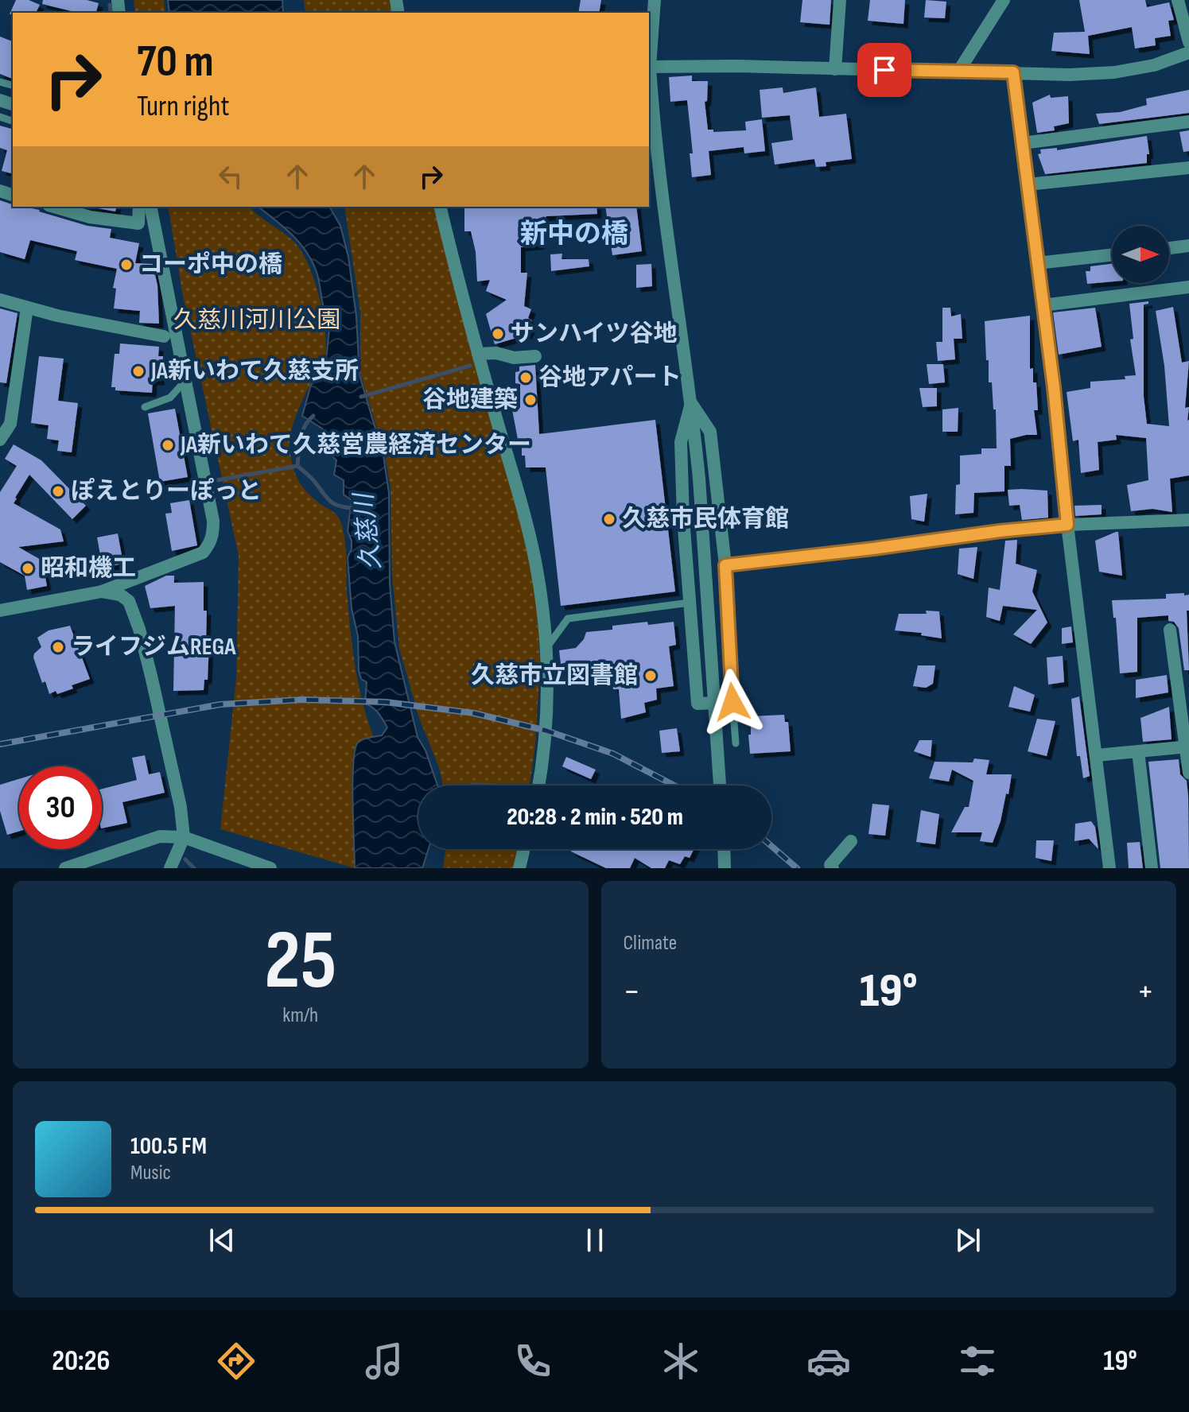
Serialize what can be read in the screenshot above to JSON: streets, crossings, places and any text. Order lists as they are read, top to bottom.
{
  "districts": ["新中の橋"],
  "water": ["久慈川"],
  "parks": ["久慈川河川公園"],
  "places": [
    "コーポ中の橋",
    "サンハイツ谷地",
    "JA新いわて久慈支所",
    "谷地アパート",
    "谷地建築",
    "JA新いわて久慈営農経済センター",
    "ぽえとりーぽっと",
    "久慈市民体育館",
    "昭和機工",
    "ライフジムREGA",
    "久慈市立図書館"
  ],
  "north": "right",
  "page": {
    "turn": ["70 m", "Turn right"],
    "limit": "30",
    "trip": "20:28 · 2 min · 520 m",
    "tile": [
      ["25", "km/h"],
      "Climate"
    ],
    "heat": ["−", "19°", "+"],
    "song": ["100.5 FM", "Music"],
    "tabs": ["20:26", "19°"]
  }
}
